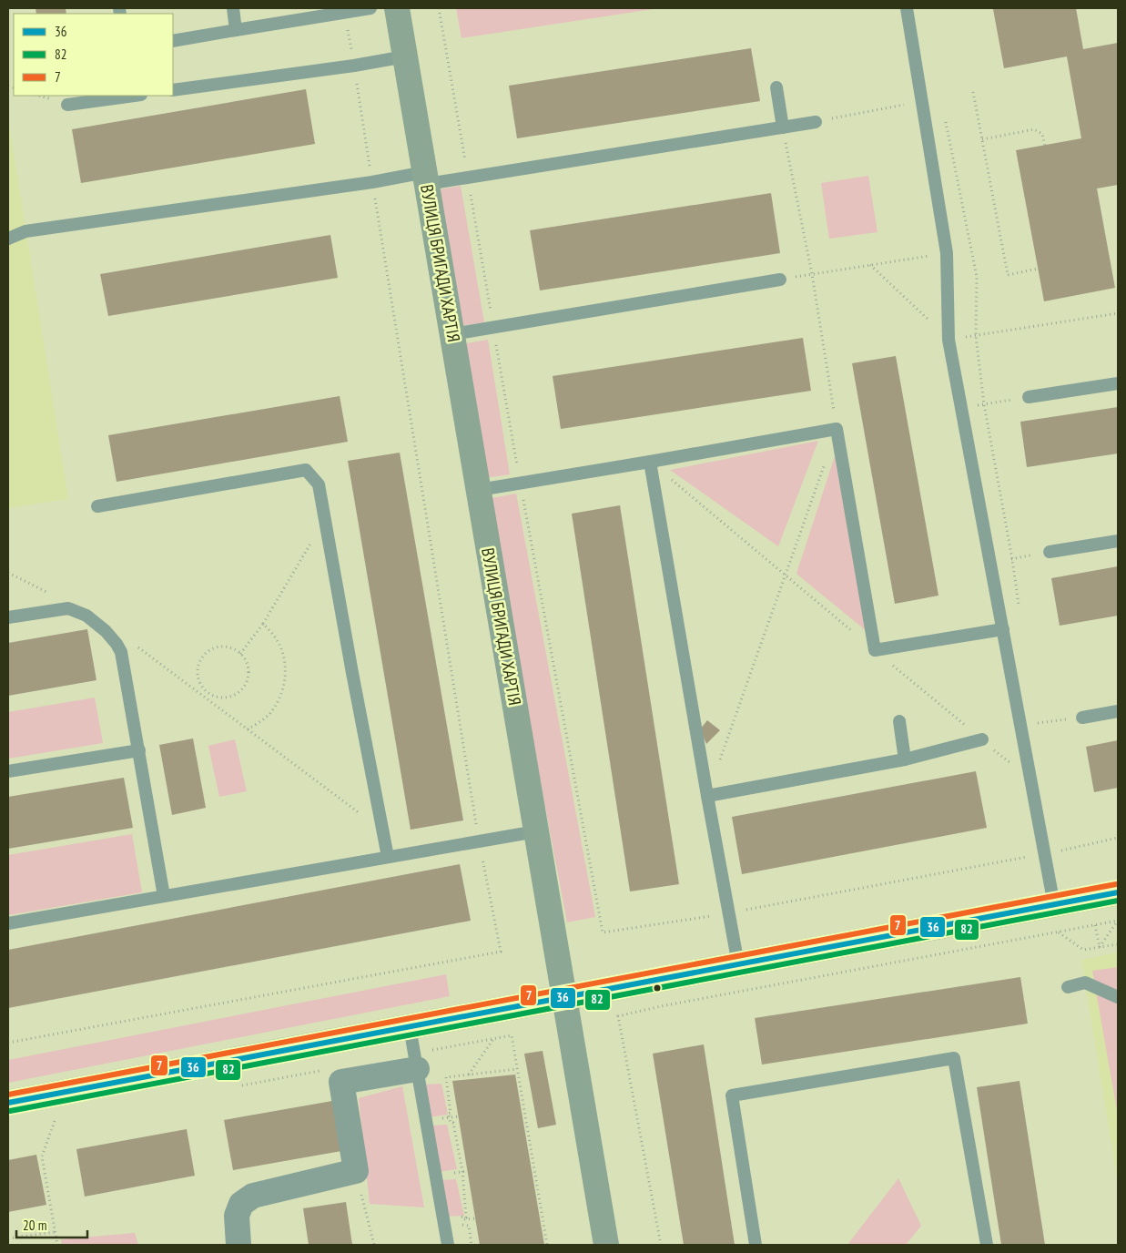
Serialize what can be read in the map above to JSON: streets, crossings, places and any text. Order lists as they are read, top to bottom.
{
  "streets": {
    "street": ["ВУЛИЦЯ БРИГАДИ ХАРТІЯ"]
  },
  "lines": ["transit line 7", "transit line 36", "transit line 82"],
  "legend": ["36", "82", "7"],
  "scale_bar": "20 m"
}
